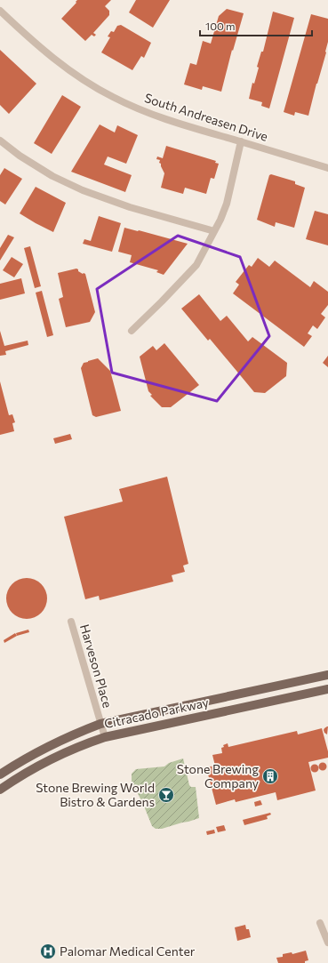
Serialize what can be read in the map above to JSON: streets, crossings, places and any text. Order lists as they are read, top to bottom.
{
  "streets": {
    "main road": ["Citracado Parkway"],
    "street": ["South Andreasen Drive", "Harveson Place"]
  },
  "crossings": [
    ["Harveson Place", "Citracado Parkway"]
  ],
  "places": {
    "building": ["Stone Brewing Company"],
    "bar": ["Stone Brewing World Bistro & Gardens"],
    "hospital": ["Palomar Medical Center"]
  },
  "scale_bar": "100 m"
}
